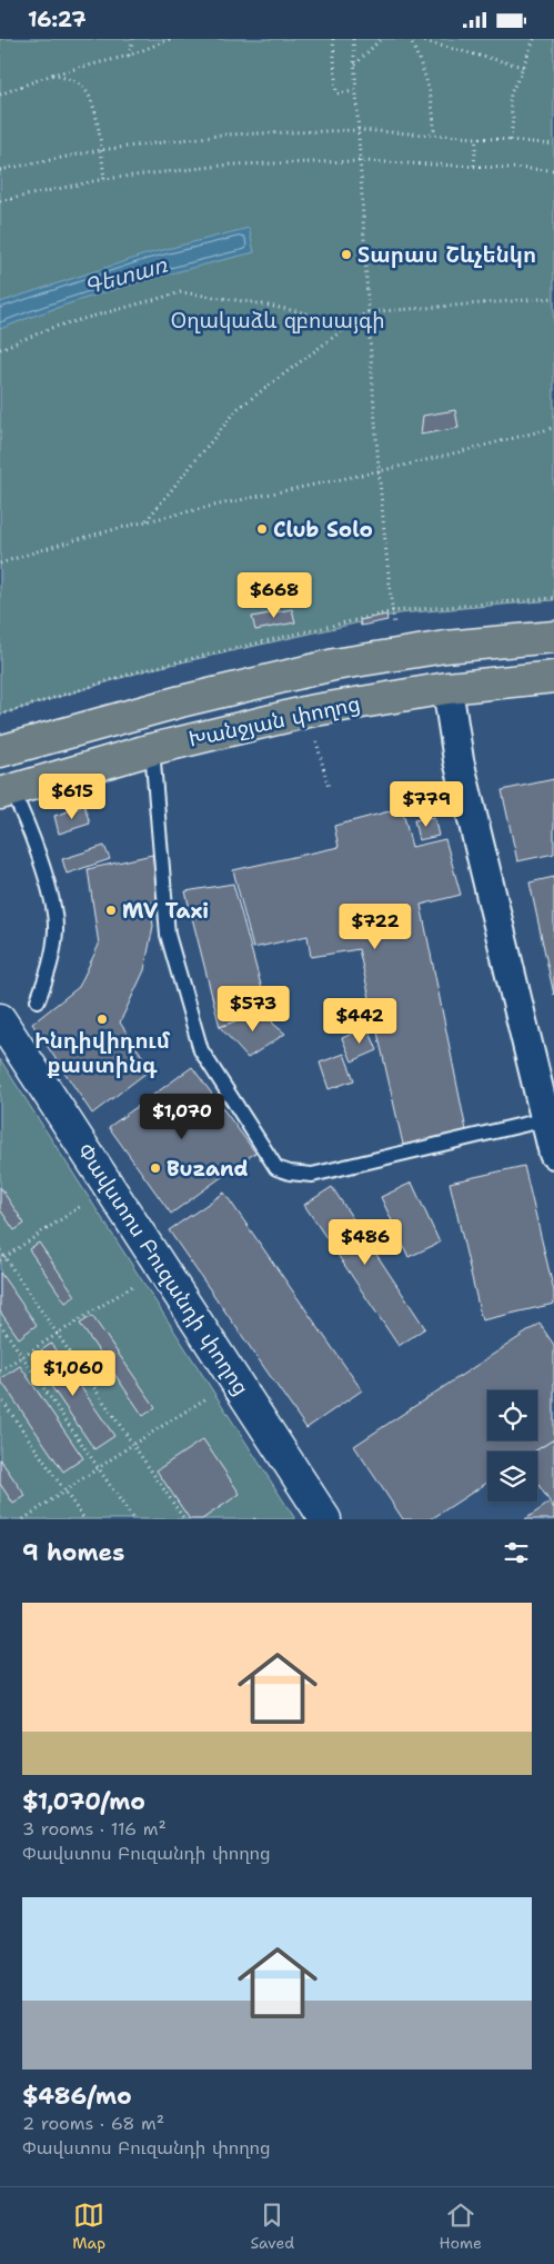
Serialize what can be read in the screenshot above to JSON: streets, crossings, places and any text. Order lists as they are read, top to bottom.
{
  "streets": {
    "main road": ["Խանջյան փողոց"],
    "street": ["Փավստոս Բուզանդի փողոց"]
  },
  "water": ["Գետառ"],
  "parks": ["Օղակաձև զբոսայգի"],
  "places": [
    "Տարաս Շևչենկո",
    "Club Solo",
    "MV Taxi",
    "Ինդիվիդում քաստինգ",
    "Buzand"
  ],
  "page": {
    "status": "16:27",
    "price": [
      "$668",
      "$615",
      "$779",
      "$722",
      "$573",
      "$442",
      "$1,070",
      "$486",
      "$1,060"
    ],
    "heading": "9 homes",
    "list": [
      {
        "name": "$1,070/mo",
        "note": "3 rooms · 116 m² · Փավստոս Բուզանդի փողոց"
      },
      {
        "name": "$486/mo",
        "note": "2 rooms · 68 m² · Փավստոս Բուզանդի փողոց"
      }
    ],
    "tabs": ["Map", "Saved", "Home"]
  }
}
